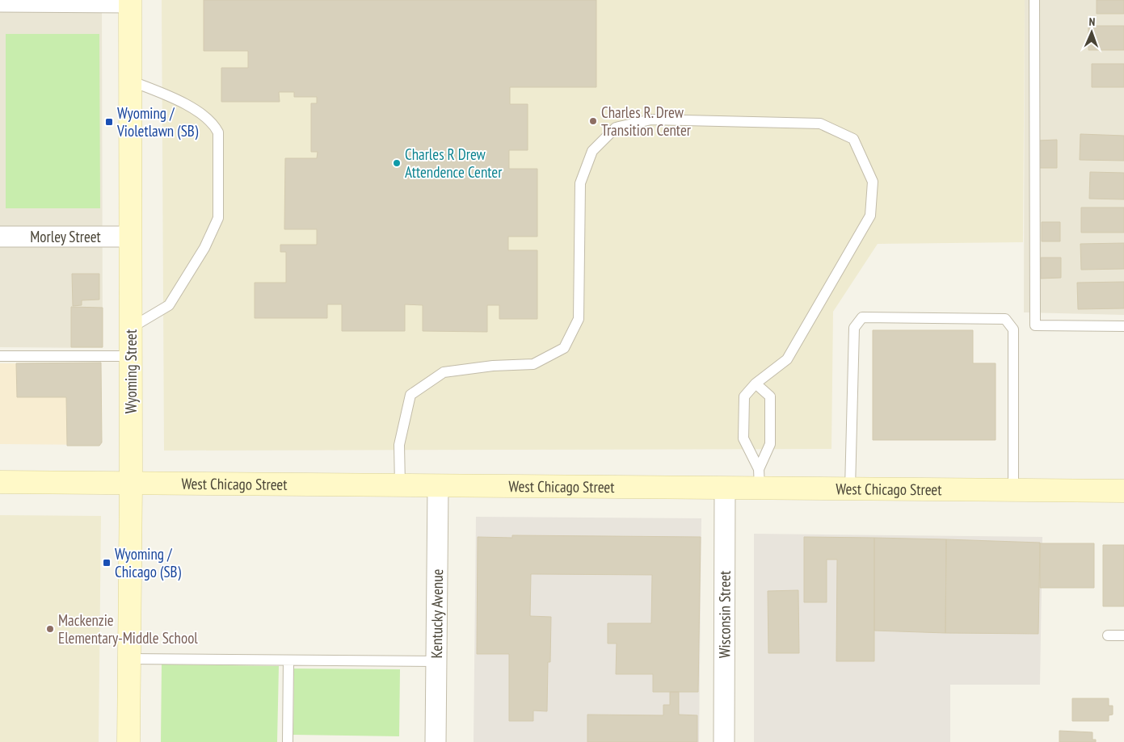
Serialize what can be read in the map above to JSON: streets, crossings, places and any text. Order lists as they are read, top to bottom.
{
  "streets": {
    "street": [
      "Morley Street",
      "Wyoming Street",
      "West Chicago Street",
      "Kentucky Avenue",
      "Wisconsin Street"
    ]
  },
  "crossings": [
    ["Morley Street", "Wyoming Street"],
    ["Wyoming Street", "West Chicago Street"],
    ["West Chicago Street", "Kentucky Avenue"],
    ["West Chicago Street", "Wisconsin Street"]
  ],
  "places": {
    "other": ["Charles R. Drew Transition Center", "Charles R Drew Attendence Center", "Mackenzie Elementary-Middle School"],
    "transit": ["Wyoming / Violetlawn (SB)", "Wyoming / Chicago (SB)"]
  },
  "north": "top"
}
